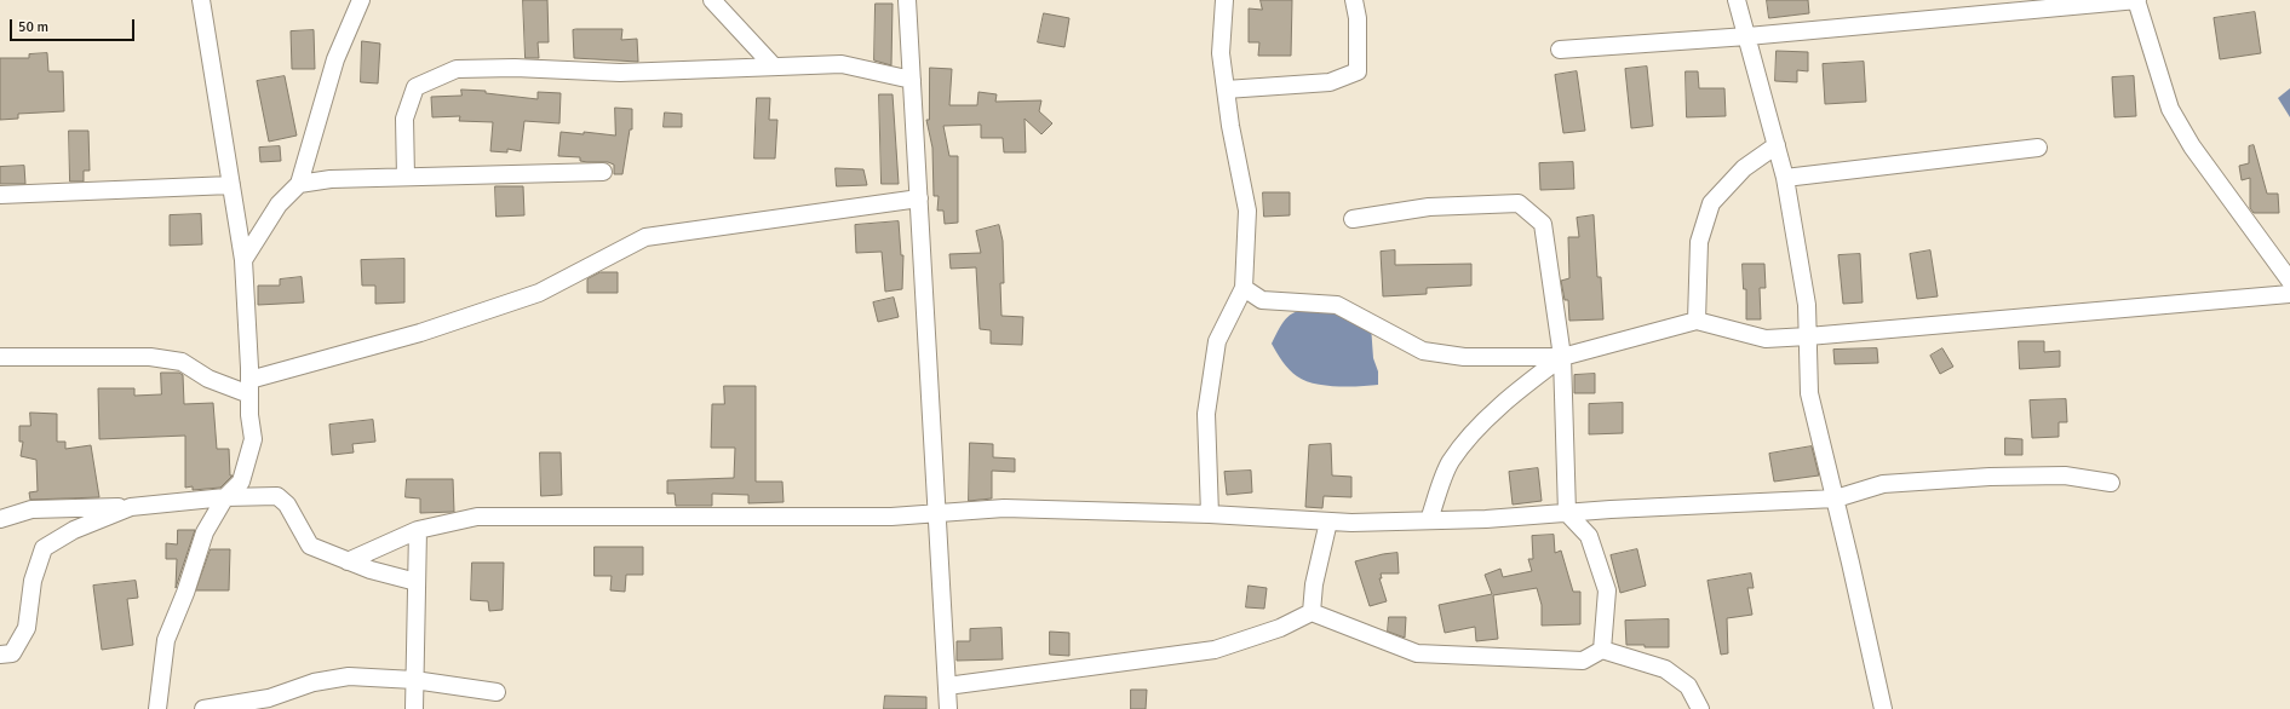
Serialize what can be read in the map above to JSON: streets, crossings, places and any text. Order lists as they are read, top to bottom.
{
  "scale_bar": "50 m"
}
